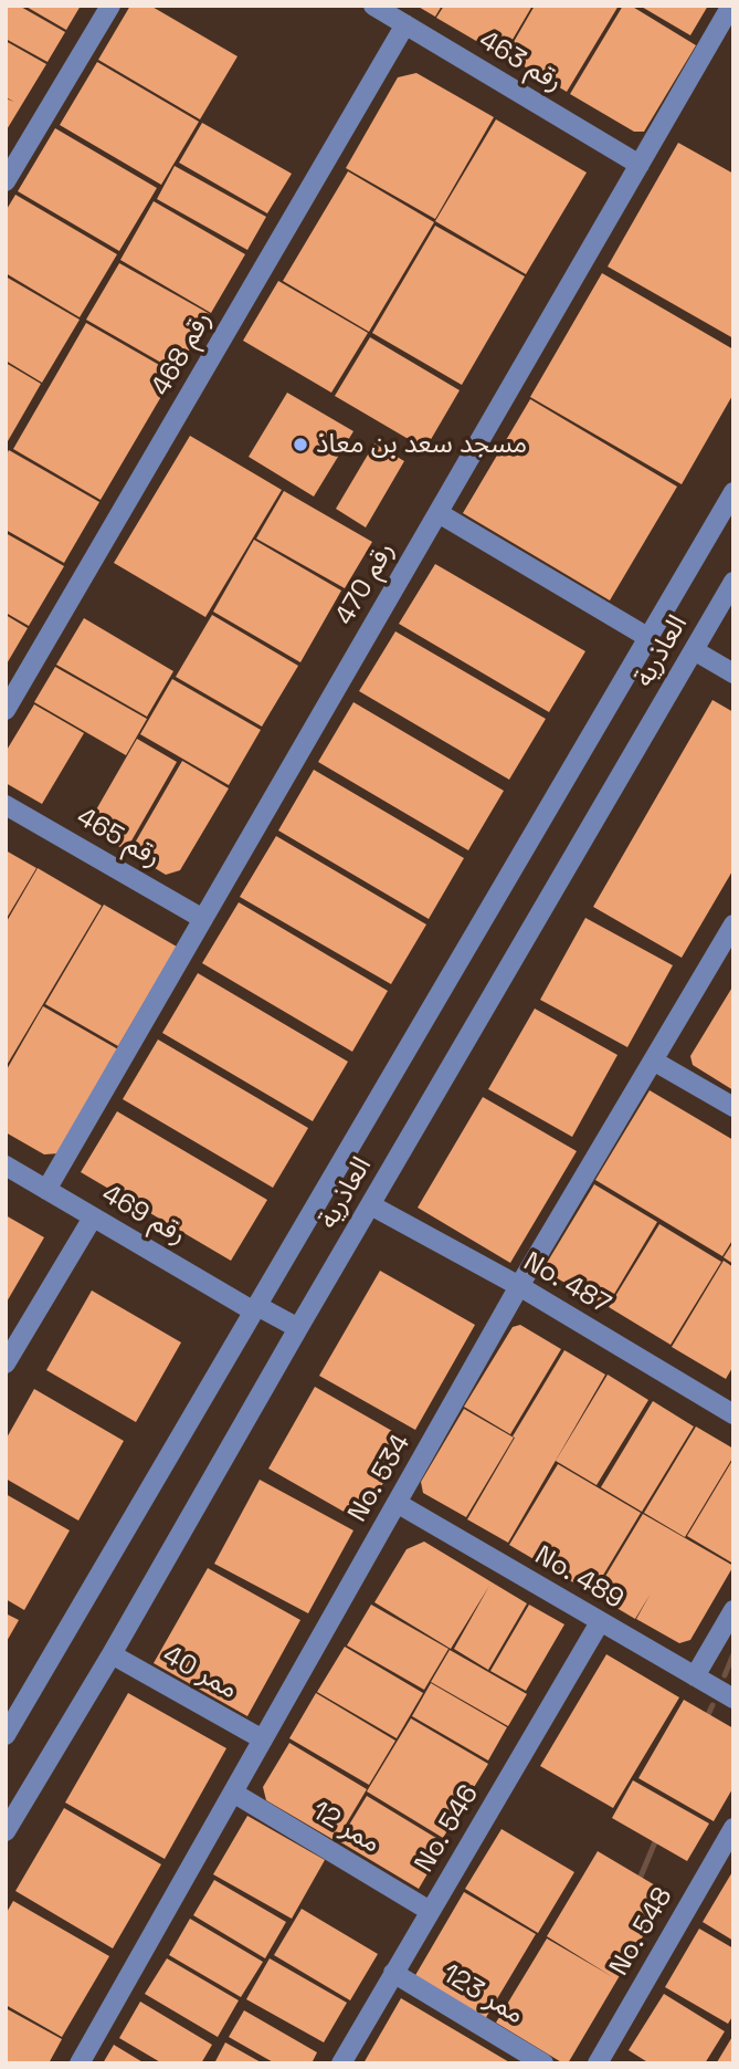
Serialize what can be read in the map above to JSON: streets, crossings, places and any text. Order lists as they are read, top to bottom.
{
  "streets": {
    "street": [
      "رقم 463",
      "رقم 468",
      "رقم 470",
      "العاذرية",
      "رقم 465",
      "رقم 469",
      "No. 487",
      "No. 534",
      "No. 489",
      "ممر 40",
      "ممر 12",
      "No. 546",
      "No. 548",
      "ممر 123"
    ]
  },
  "crossings": [
    ["رقم 463", "رقم 468"],
    ["رقم 463", "رقم 470"],
    ["رقم 470", "رقم 465"],
    ["رقم 470", "رقم 469"],
    ["العاذرية", "رقم 469"],
    ["العاذرية", "No. 487"],
    ["العاذرية", "ممر 40"],
    ["No. 487", "No. 534"],
    ["No. 534", "No. 489"],
    ["No. 534", "ممر 40"],
    ["No. 534", "ممر 12"],
    ["No. 489", "No. 546"],
    ["ممر 12", "No. 546"],
    ["No. 546", "ممر 123"]
  ],
  "places": ["مسجد سعد بن معاذ"]
}
